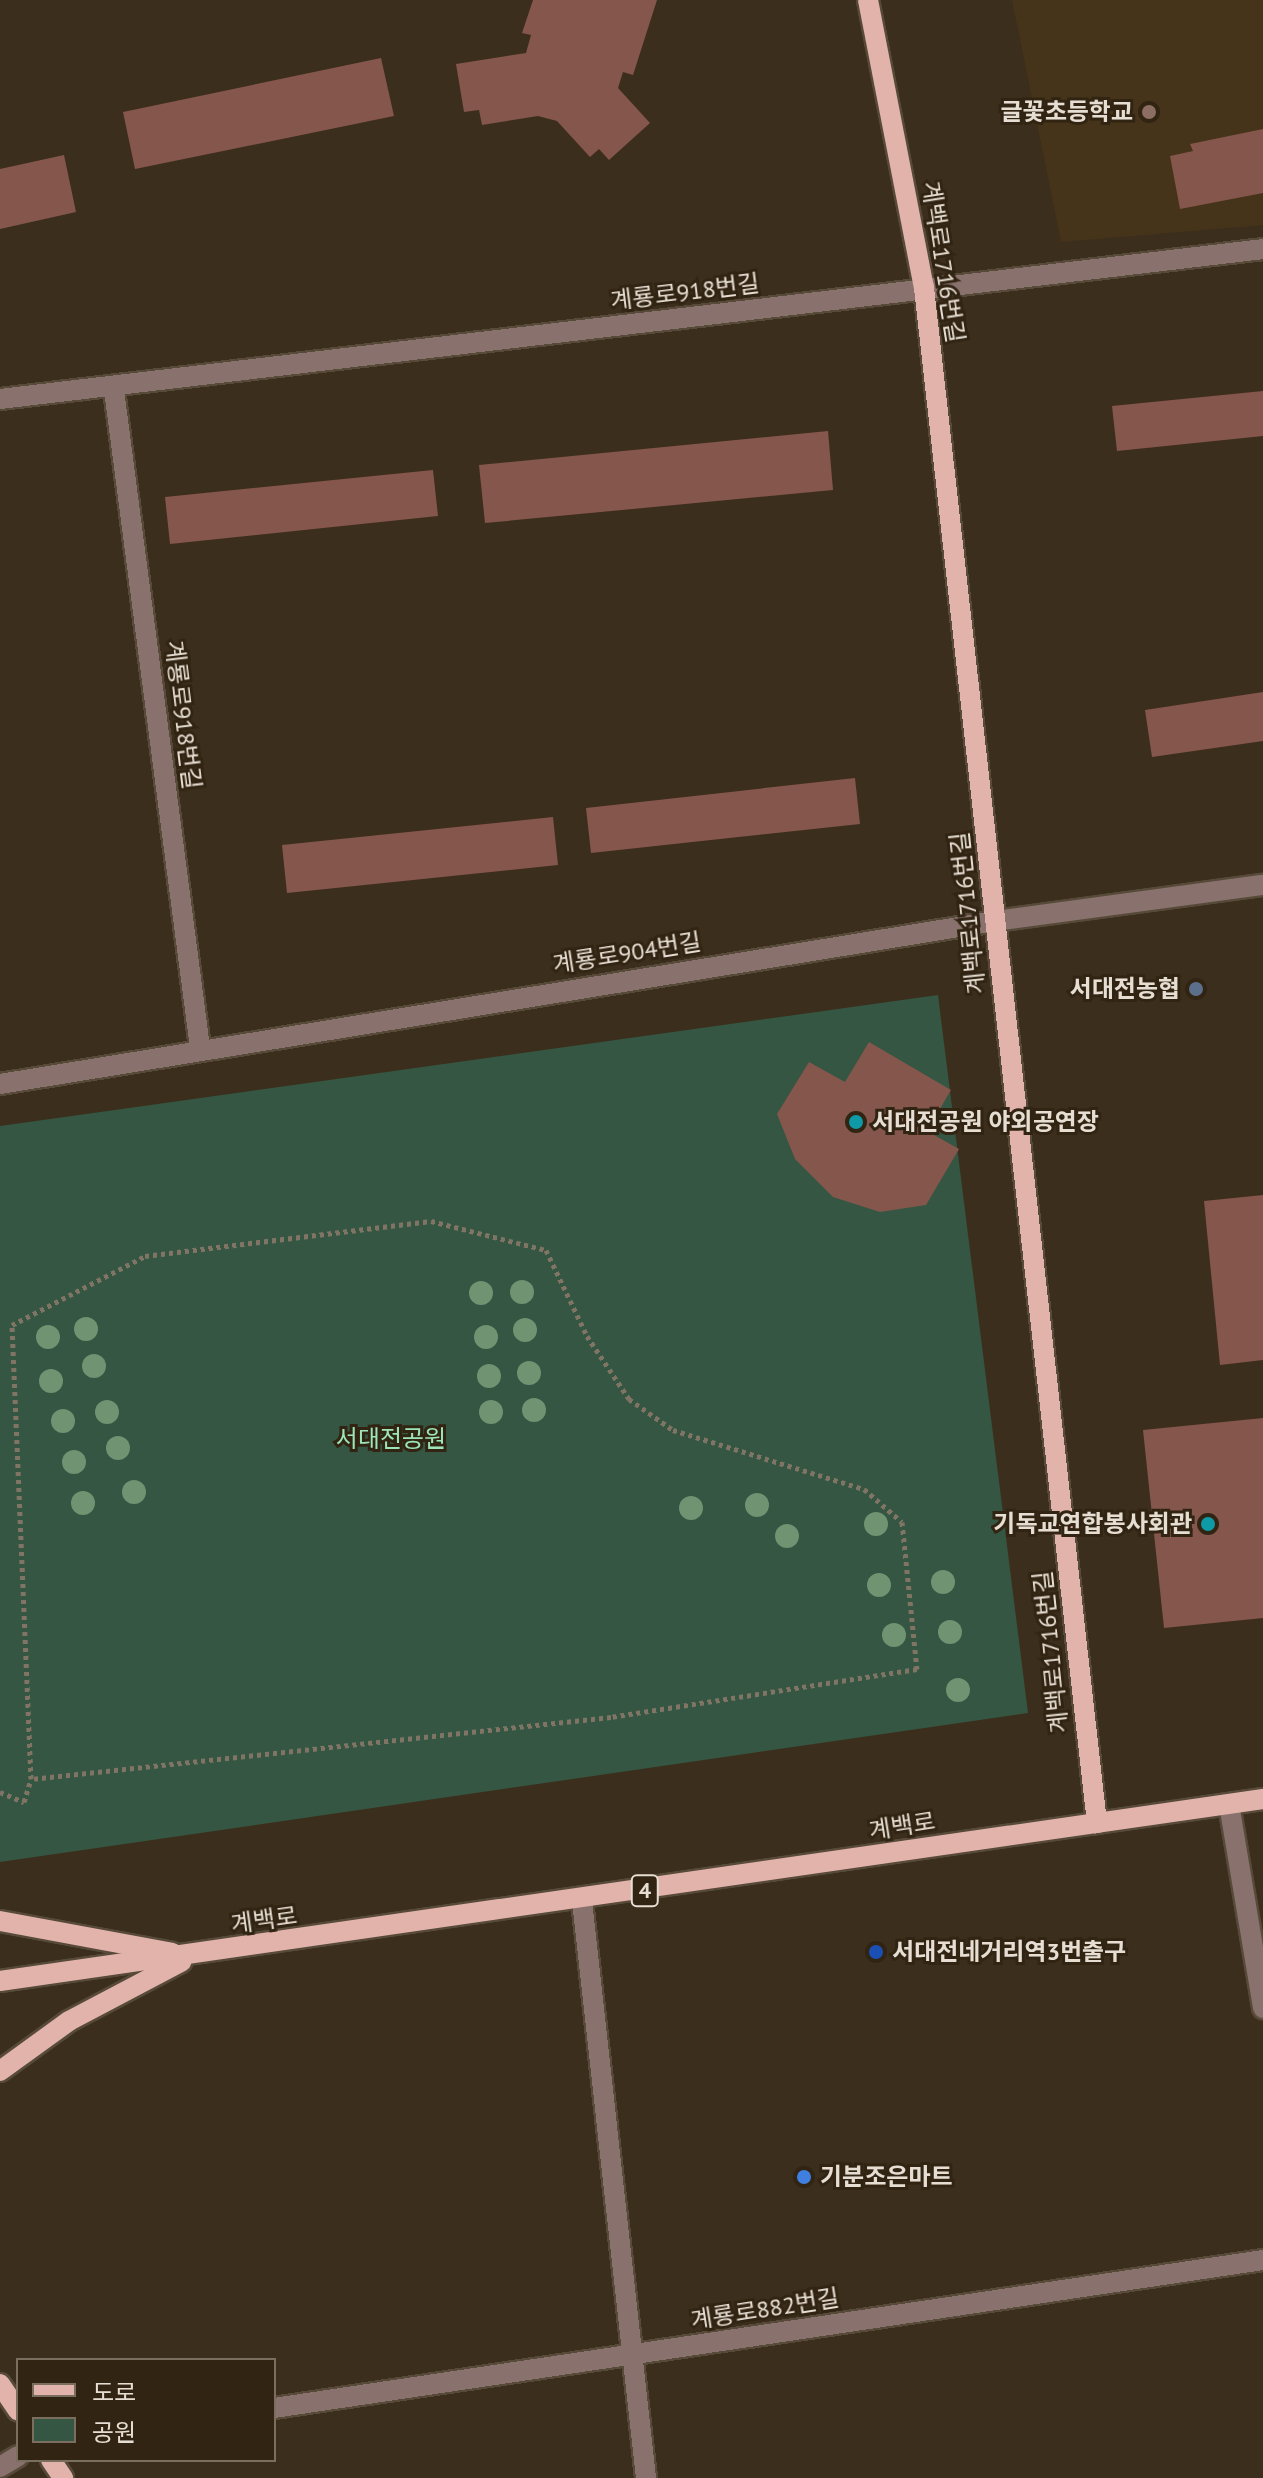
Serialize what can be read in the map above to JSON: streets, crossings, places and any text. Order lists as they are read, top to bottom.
{
  "streets": {
    "main road": ["계백로1716번길", "계백로", "4"],
    "street": ["계룡로918번길", "계룡로904번길", "계룡로882번길"]
  },
  "crossings": [
    ["계백로1716번길", "계룡로918번길"],
    ["계백로1716번길", "계룡로904번길"],
    ["계백로1716번길", "계백로"],
    ["계룡로918번길", "계룡로904번길"]
  ],
  "parks": ["서대전공원"],
  "places": [
    "글꽃초등학교",
    "서대전농협",
    "서대전공원 야외공연장",
    "기독교연합봉사회관",
    "서대전네거리역3번출구",
    "기분조은마트"
  ],
  "legend": ["도로", "공원"]
}
